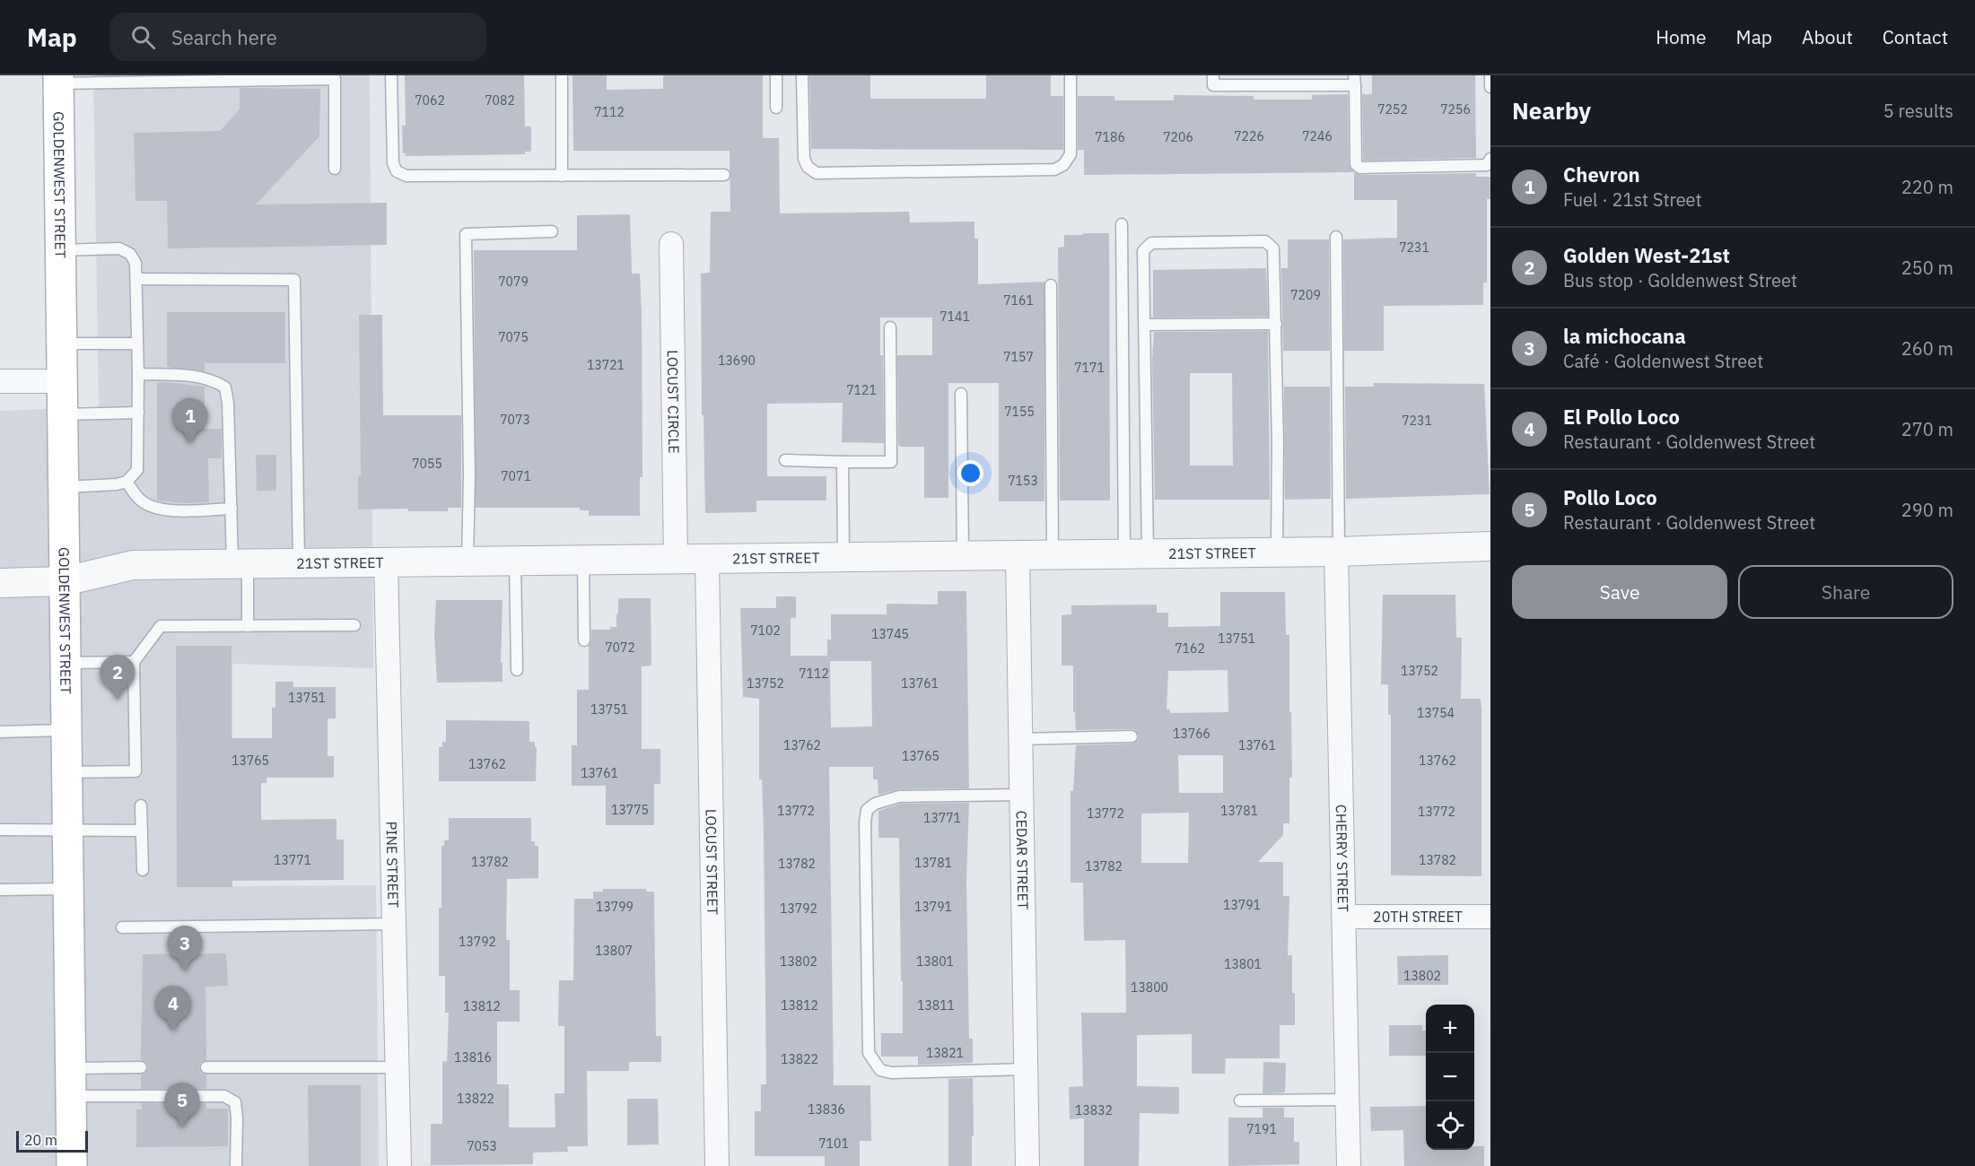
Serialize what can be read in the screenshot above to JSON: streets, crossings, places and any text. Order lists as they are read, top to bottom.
{
  "streets": {
    "main road": ["GOLDENWEST STREET"],
    "street": [
      "LOCUST CIRCLE",
      "21ST STREET",
      "CHERRY STREET",
      "CEDAR STREET",
      "LOCUST STREET",
      "PINE STREET",
      "20TH STREET"
    ]
  },
  "crossings": [
    ["GOLDENWEST STREET", "21ST STREET"],
    ["LOCUST CIRCLE", "21ST STREET"],
    ["21ST STREET", "CHERRY STREET"],
    ["21ST STREET", "CEDAR STREET"],
    ["21ST STREET", "LOCUST STREET"],
    ["21ST STREET", "PINE STREET"],
    ["CHERRY STREET", "20TH STREET"]
  ],
  "house_numbers": [
    "7062",
    "7082",
    "7252",
    "7256",
    "7112",
    "7226",
    "7246",
    "7186",
    "7206",
    "7231",
    "7079",
    "7209",
    "7161",
    "7141",
    "7075",
    "7157",
    "13690",
    "13721",
    "7171",
    "7121",
    "7155",
    "7073",
    "7231",
    "7055",
    "7071",
    "7153",
    "7102",
    "13745",
    "13751",
    "7072",
    "7162",
    "13752",
    "7112",
    "13752",
    "13761",
    "13751",
    "13751",
    "13754",
    "13766",
    "13762",
    "13761",
    "13765",
    "13765",
    "13762",
    "13762",
    "13761",
    "13775",
    "13772",
    "13781",
    "13772",
    "13772",
    "13771",
    "13771",
    "13782",
    "13782",
    "13781",
    "13782",
    "13782",
    "13791",
    "13799",
    "13791",
    "13792",
    "13792",
    "13807",
    "13802",
    "13801",
    "13801",
    "13802",
    "13800",
    "13812",
    "13811",
    "13812",
    "13821",
    "13816",
    "13822",
    "13822",
    "13836",
    "13832",
    "7191",
    "7101",
    "7053"
  ],
  "scale_bar": "20 m",
  "page": {
    "header": "Map",
    "search": "Search here",
    "nav": [
      "Home",
      "Map",
      "About",
      "Contact"
    ],
    "heading": ["Nearby", "5 results"],
    "list": [
      {
        "mark": "1",
        "name": "Chevron",
        "note": "Fuel · 21st Street",
        "value": "220 m"
      },
      {
        "mark": "2",
        "name": "Golden West-21st",
        "note": "Bus stop · Goldenwest Street",
        "value": "250 m"
      },
      {
        "mark": "3",
        "name": "la michocana",
        "note": "Café · Goldenwest Street",
        "value": "260 m"
      },
      {
        "mark": "4",
        "name": "El Pollo Loco",
        "note": "Restaurant · Goldenwest Street",
        "value": "270 m"
      },
      {
        "mark": "5",
        "name": "Pollo Loco",
        "note": "Restaurant · Goldenwest Street",
        "value": "290 m"
      }
    ],
    "pins": [
      "1",
      "2",
      "3",
      "4",
      "5"
    ],
    "buttons": ["Save", "Share"],
    "map_buttons": ["+", "−"],
    "scale": "20 m"
  }
}
